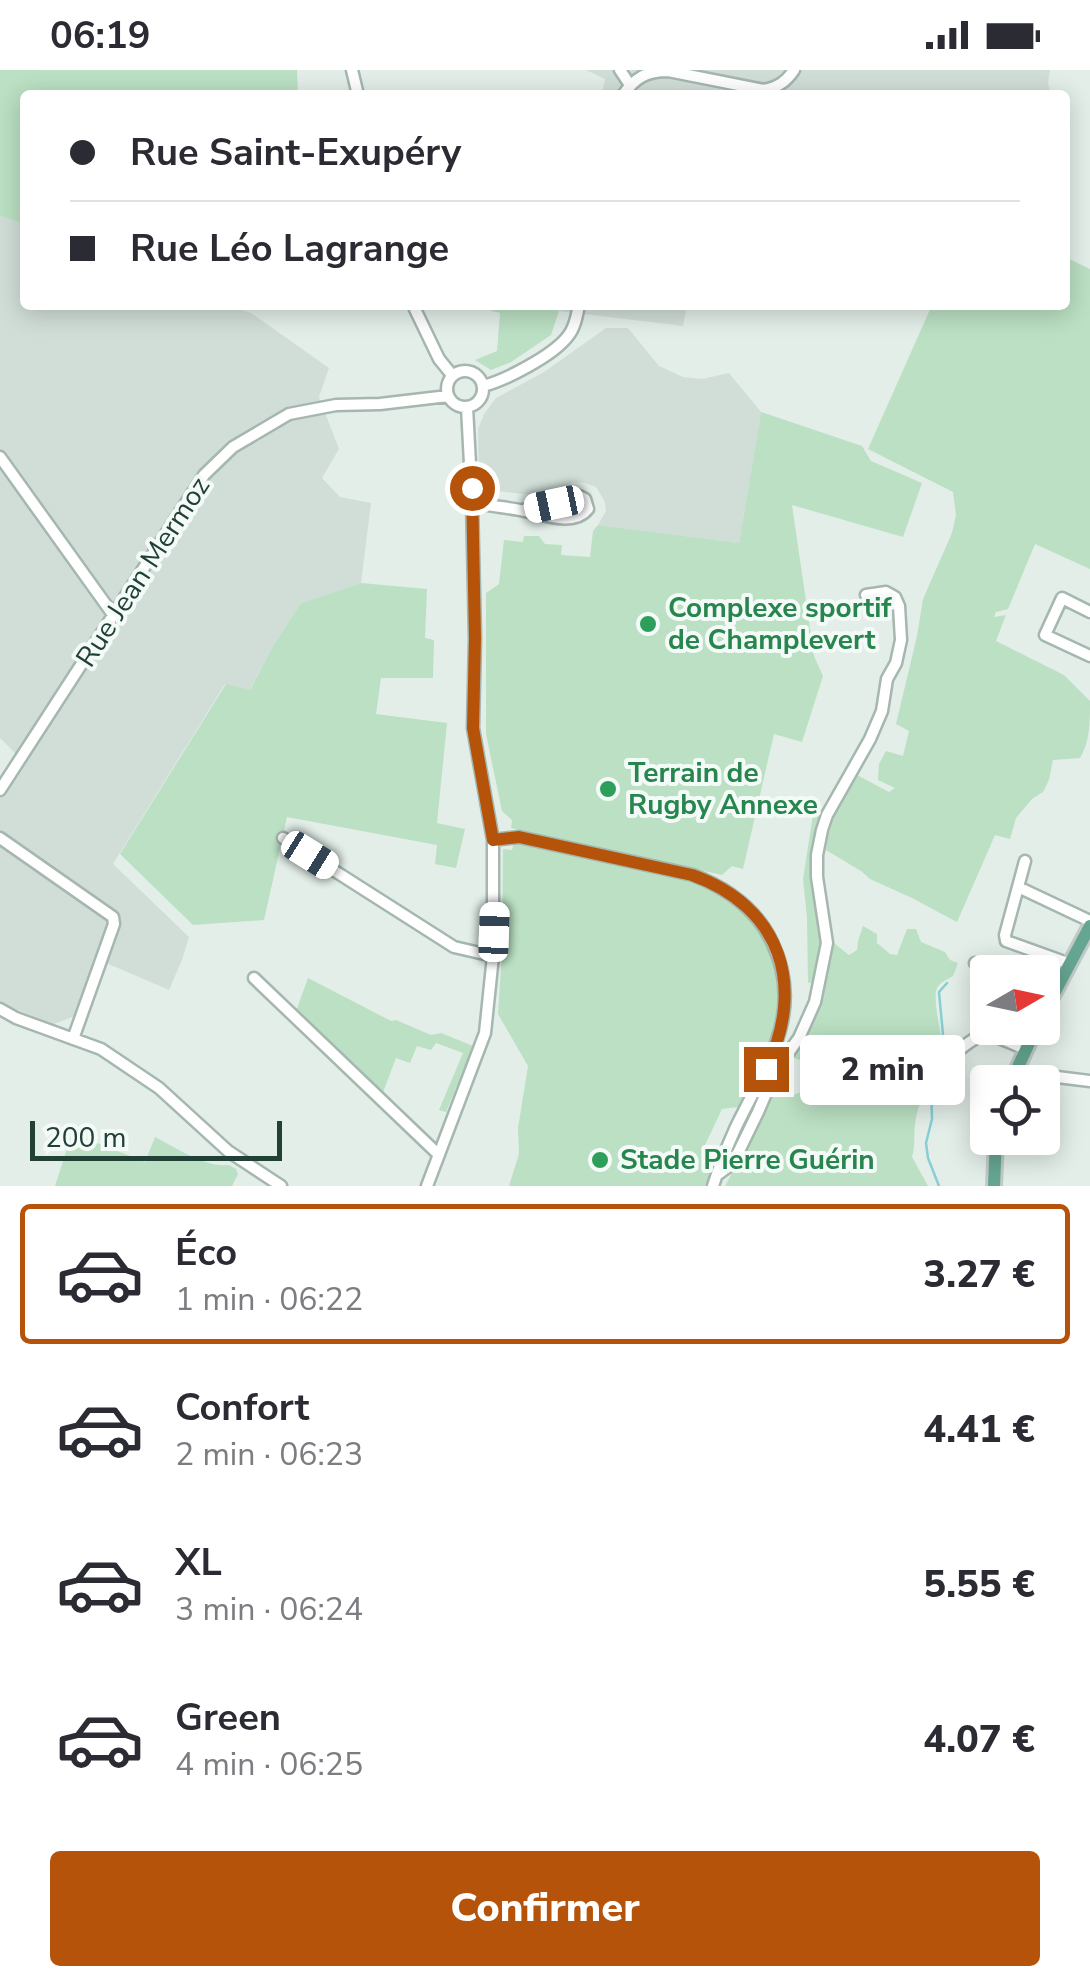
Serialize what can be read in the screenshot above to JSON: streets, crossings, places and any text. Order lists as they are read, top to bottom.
{
  "streets": {
    "street": ["Rue Jean Mermoz"]
  },
  "places": ["Complexe sportif de Champlevert", "Terrain de Rugby Annexe", "Stade Pierre Guérin"],
  "scale_bar": "200 m",
  "north": "right",
  "page": {
    "status": "06:19",
    "banner": ["Rue Saint-Exupéry", "Rue Léo Lagrange"],
    "bubble": "2 min",
    "scale": "200 m",
    "list": [
      {
        "name": "Éco",
        "note": "1 min · 06:22",
        "value": "3.27 €"
      },
      {
        "name": "Confort",
        "note": "2 min · 06:23",
        "value": "4.41 €"
      },
      {
        "name": "XL",
        "note": "3 min · 06:24",
        "value": "5.55 €"
      },
      {
        "name": "Green",
        "note": "4 min · 06:25",
        "value": "4.07 €"
      }
    ],
    "buttons": "Confirmer"
  }
}
